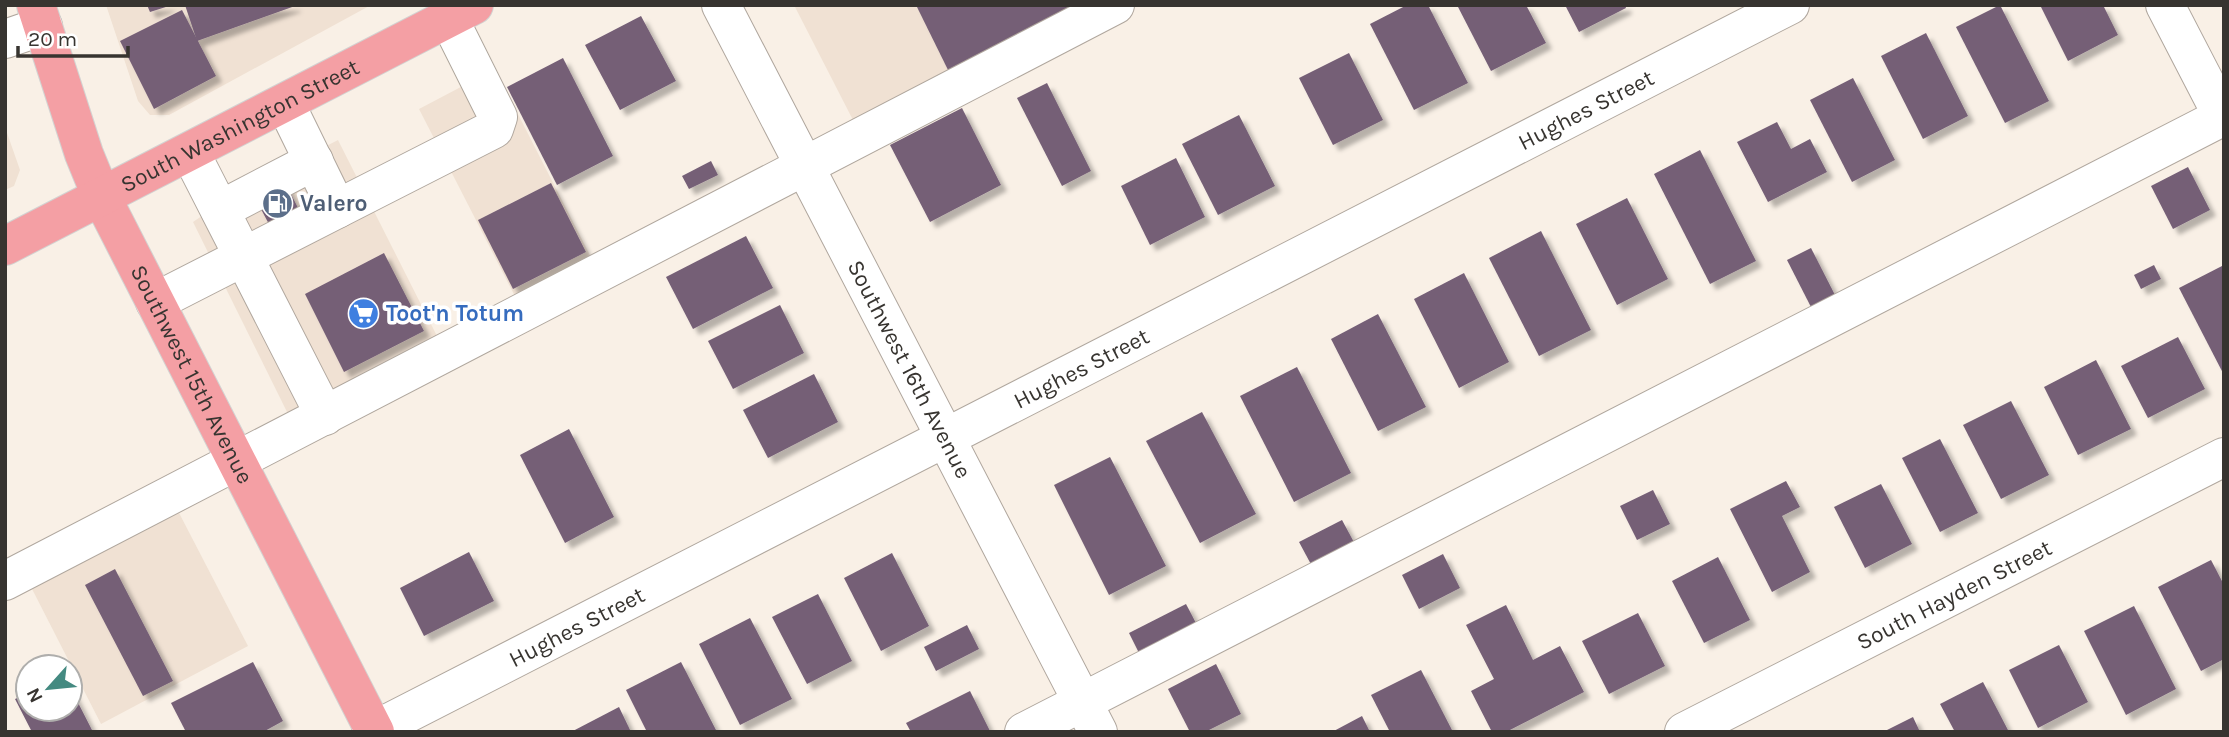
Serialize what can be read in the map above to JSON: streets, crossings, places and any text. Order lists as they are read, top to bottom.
{
  "streets": {
    "main road": ["South Washington Street", "Southwest 15th Avenue"],
    "street": ["Hughes Street", "Southwest 16th Avenue", "South Hayden Street"]
  },
  "crossings": [
    ["Hughes Street", "Southwest 16th Avenue"],
    ["Hughes Street", "Southwest 15th Avenue"],
    ["South Washington Street", "Southwest 15th Avenue"]
  ],
  "places": {
    "fuel station": ["Valero"],
    "supermarket": ["Toot'n Totum"]
  },
  "scale_bar": "20 m",
  "north": "bottom left"
}
